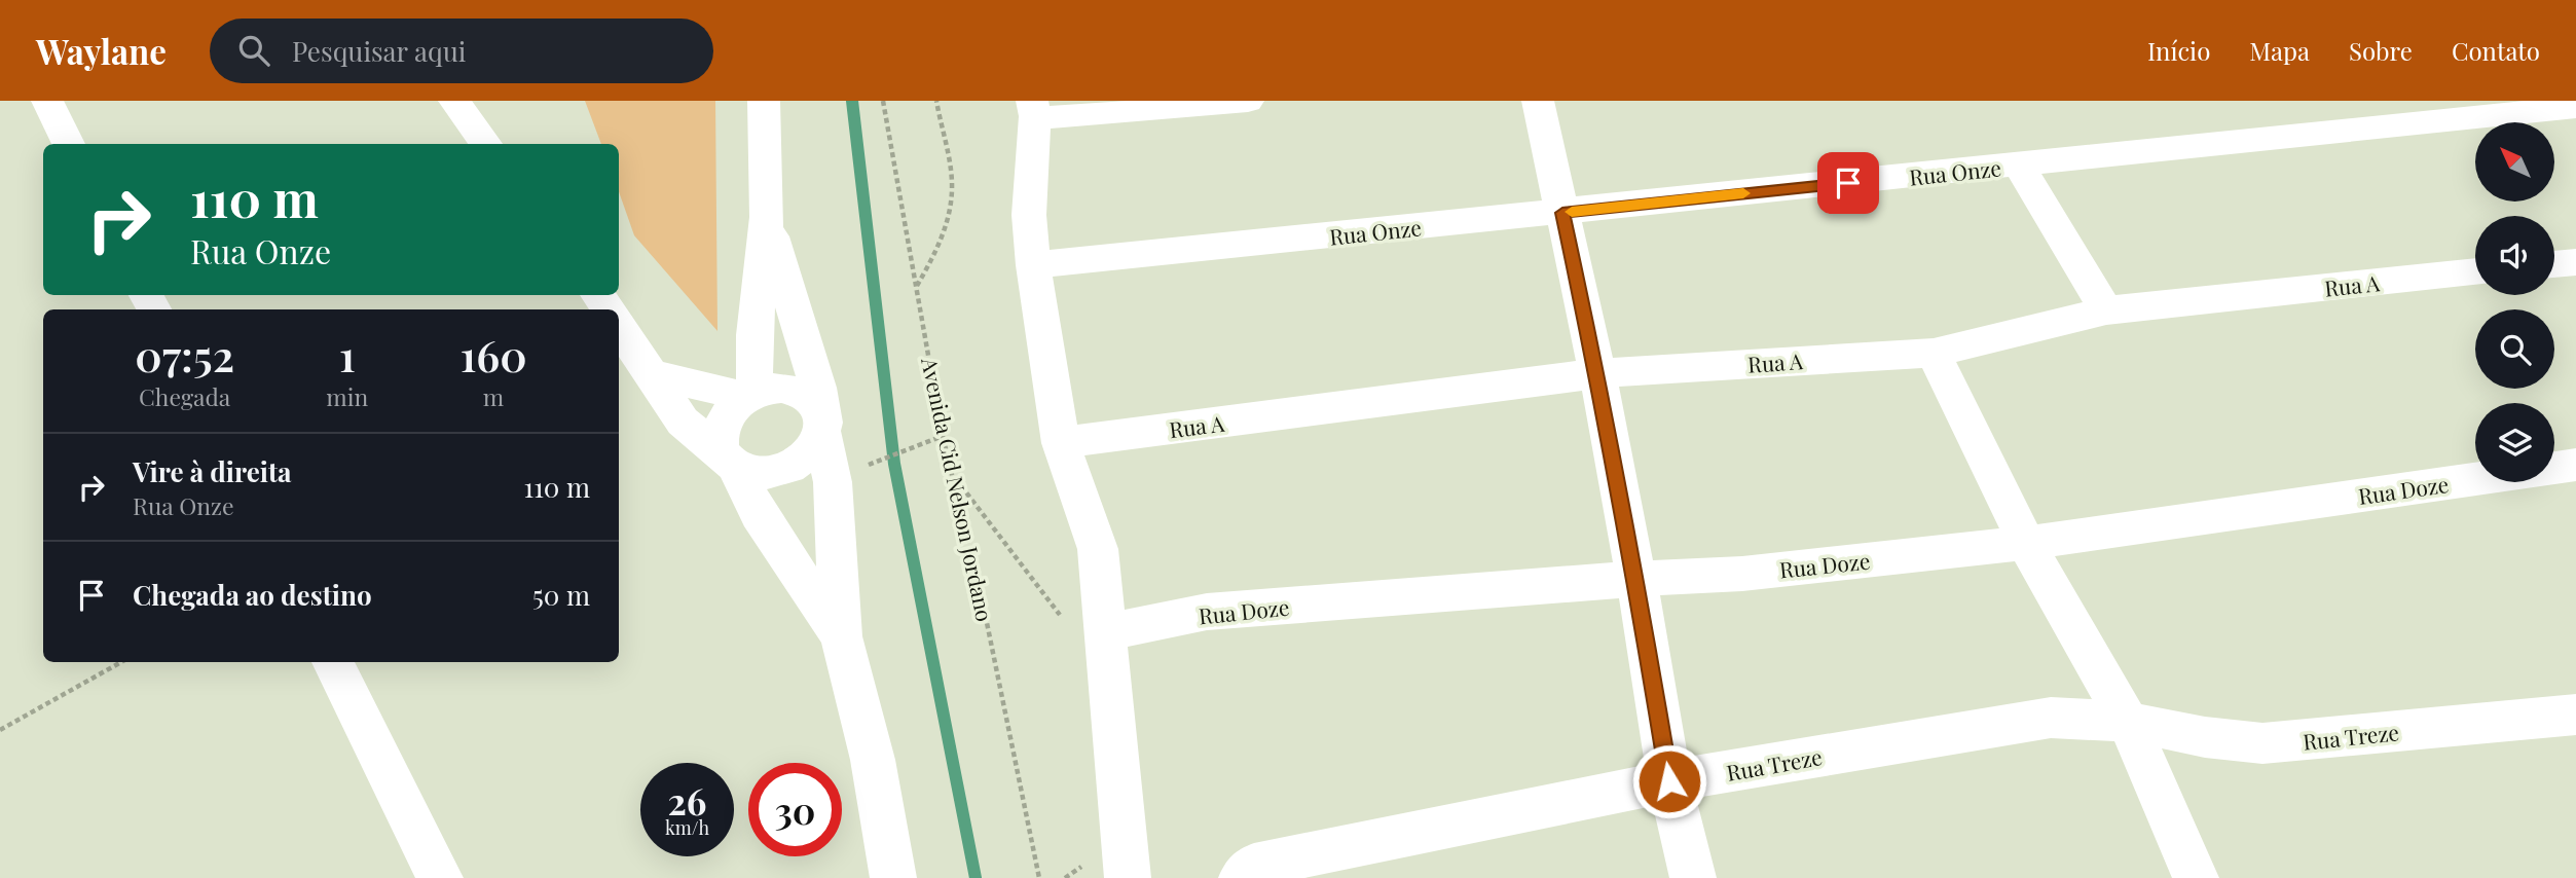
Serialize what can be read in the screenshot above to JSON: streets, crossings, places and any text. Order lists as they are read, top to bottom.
{
  "streets": {
    "street": [
      "Rua Onze",
      "Rua A",
      "Rua Doze",
      "Rua Treze"
    ],
    "path": ["Avenida Cid Nelson Jordano"]
  },
  "north": "top left",
  "page": {
    "header": "Waylane",
    "search": "Pesquisar aqui",
    "nav": [
      "Início",
      "Mapa",
      "Sobre",
      "Contato"
    ],
    "turn": ["110 m", "Rua Onze"],
    "eta": [
      "07:52",
      "Chegada",
      "1",
      "min",
      "160",
      "m"
    ],
    "list": [
      {
        "name": "Vire à direita",
        "note": "Rua Onze",
        "value": "110 m"
      },
      {
        "name": "Chegada ao destino",
        "value": "50 m"
      }
    ],
    "speed": "26 km/h",
    "limit": "30"
  }
}
